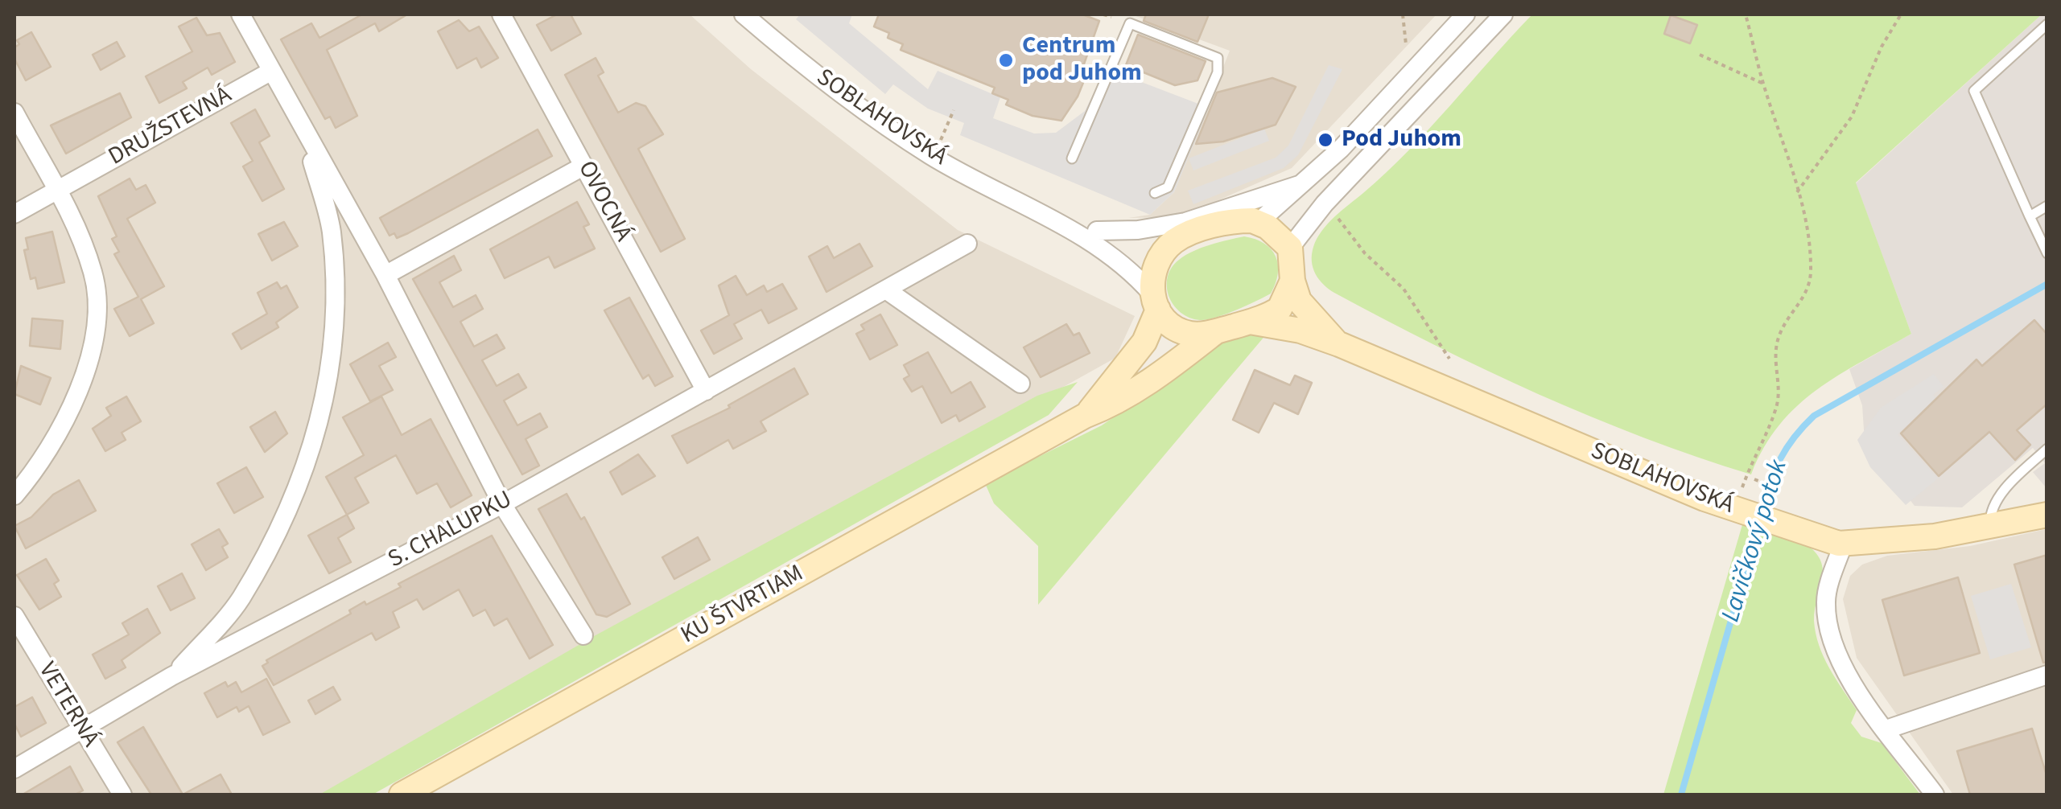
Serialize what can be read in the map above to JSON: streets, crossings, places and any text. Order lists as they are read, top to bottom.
{
  "streets": {
    "street": [
      "SOBLAHOVSKÁ",
      "DRUŽSTEVNÁ",
      "OVOCNÁ",
      "S. CHALUPKU",
      "KU ŠTVRTIAM",
      "VETERNÁ"
    ]
  },
  "crossings": [
    ["SOBLAHOVSKÁ", "KU ŠTVRTIAM"],
    ["OVOCNÁ", "S. CHALUPKU"],
    ["S. CHALUPKU", "VETERNÁ"]
  ],
  "water": ["Lavičkový potok"],
  "places": ["Centrum pod Juhom", "Pod Juhom"]
}
